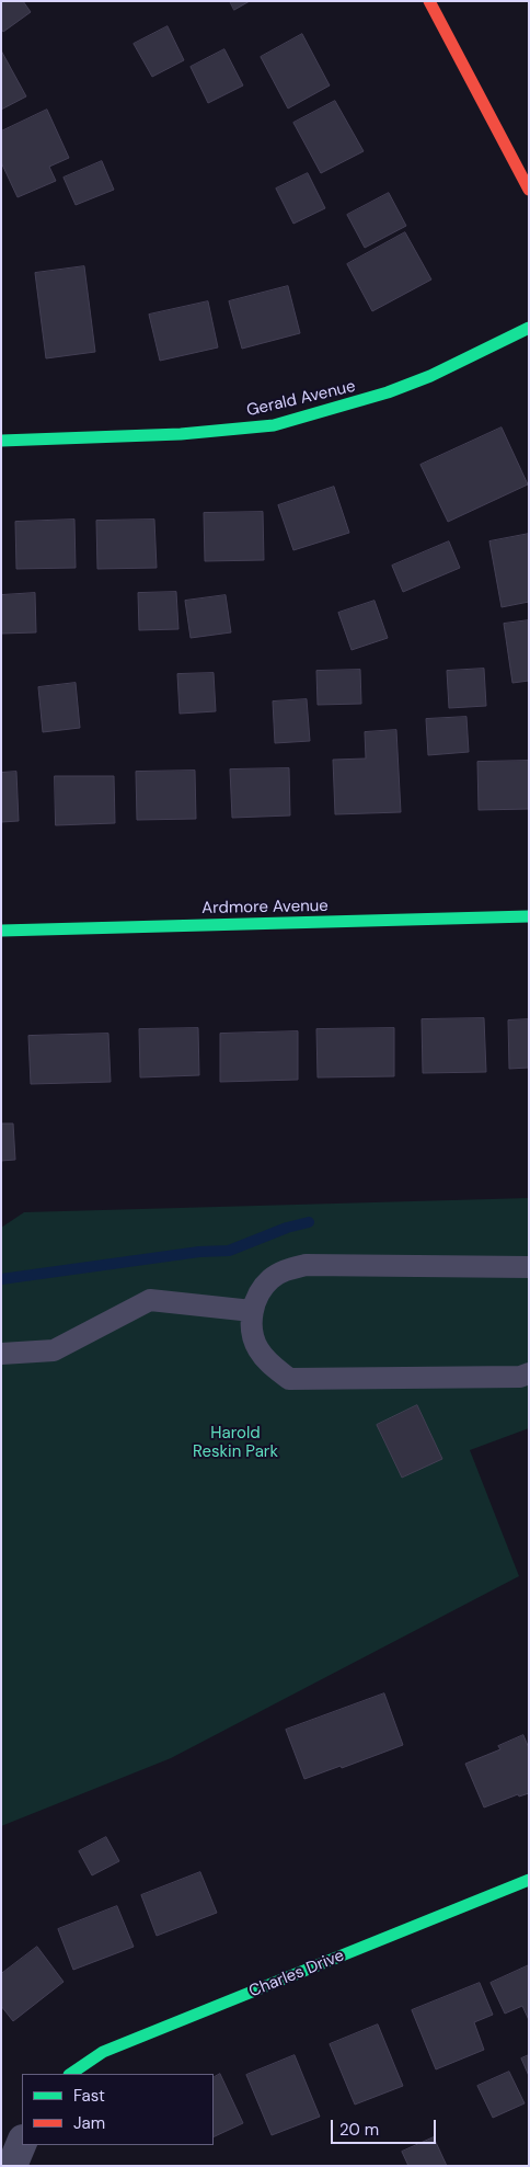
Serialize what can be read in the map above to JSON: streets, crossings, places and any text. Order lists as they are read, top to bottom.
{
  "streets": {
    "street": ["Gerald Avenue", "Ardmore Avenue", "Charles Drive"]
  },
  "parks": ["Harold Reskin Park"],
  "legend": ["Fast", "Jam"],
  "scale_bar": "20 m"
}
